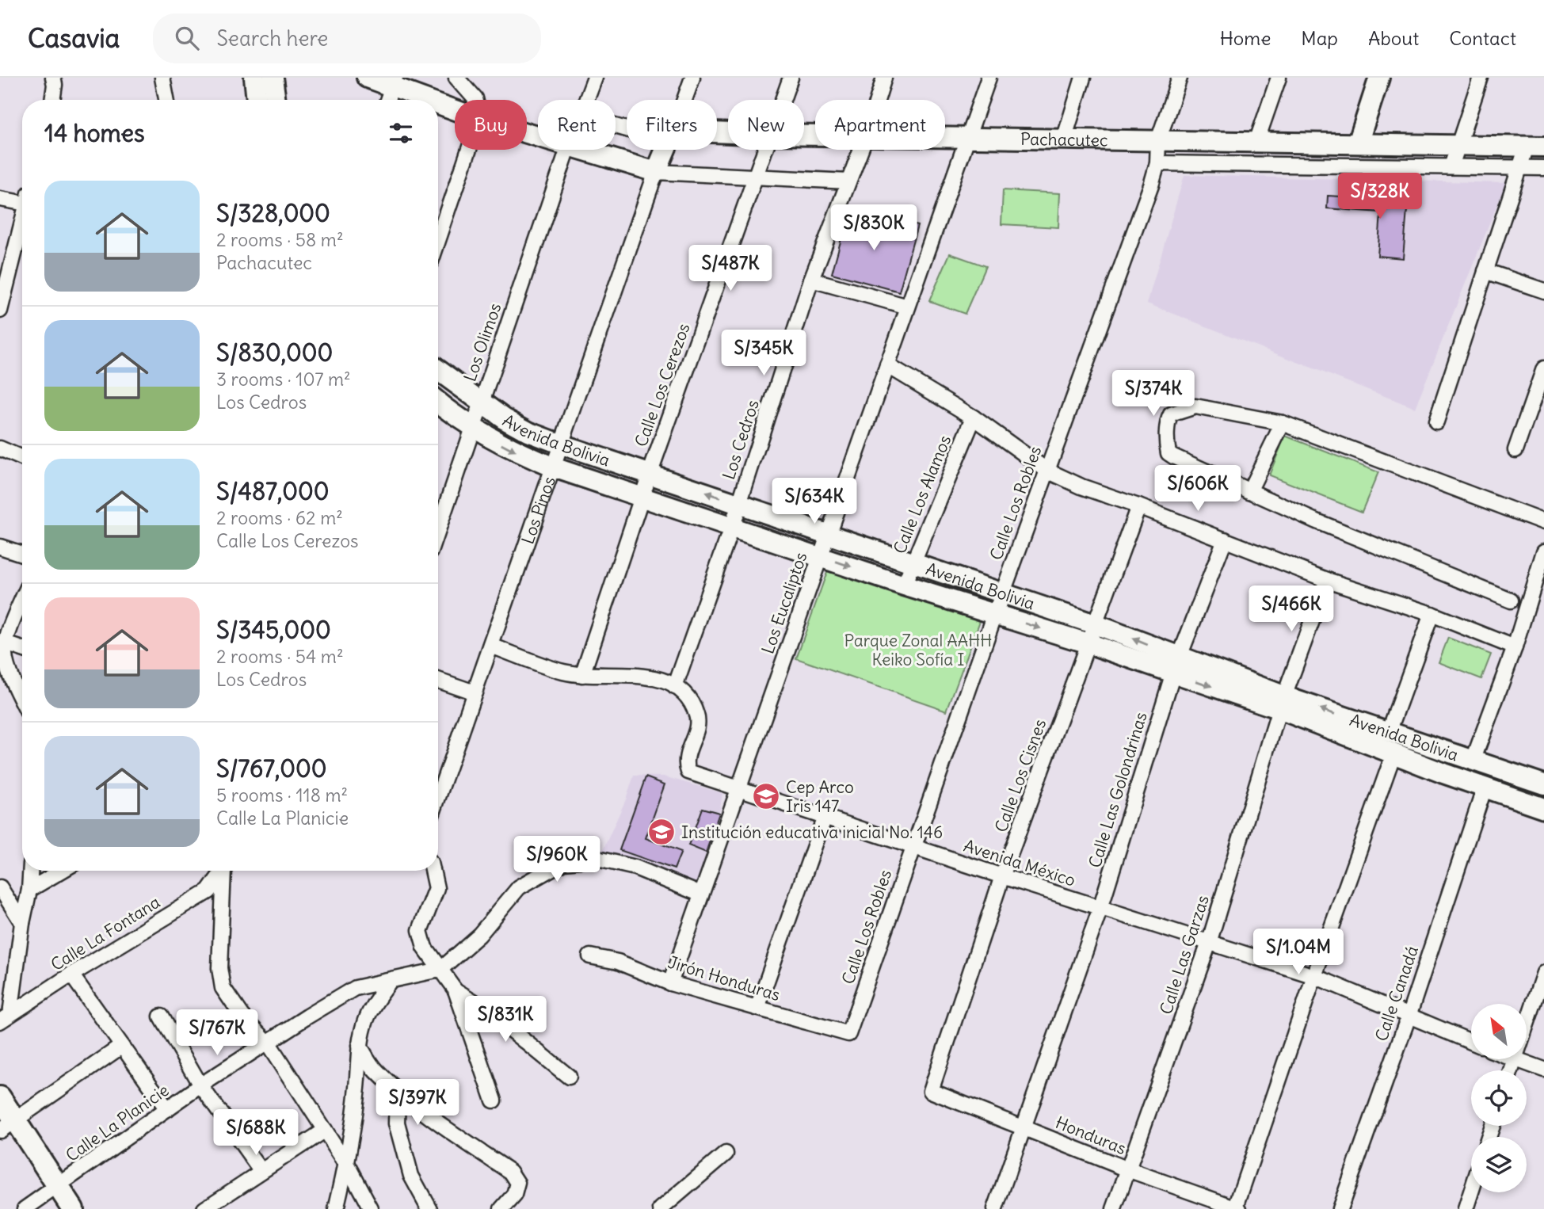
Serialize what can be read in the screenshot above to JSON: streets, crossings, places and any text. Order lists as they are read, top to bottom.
{
  "streets": {
    "main road": ["Pachacutec", "Avenida Bolivia", "Los Pinos"],
    "street": [
      "Los Olimos",
      "Calle Los Cerezos",
      "Los Cedros",
      "Calle Los Alamos",
      "Calle Los Robles",
      "Los Eucaliptos",
      "Calle Los Cisnes",
      "Calle Las Golondrinas",
      "Avenida México",
      "Calle La Fontana",
      "Calle Las Garzas",
      "Jirón Honduras",
      "Calle Canadá",
      "Calle La Planicie",
      "Honduras"
    ]
  },
  "crossings": [
    ["Pachacutec", "Calle Los Robles"],
    ["Pachacutec", "Los Eucaliptos"],
    ["Los Olimos", "Avenida Bolivia"],
    ["Calle Los Cerezos", "Avenida Bolivia"],
    ["Calle Los Cerezos", "Avenida México"],
    ["Avenida Bolivia", "Los Cedros"],
    ["Avenida Bolivia", "Calle Los Alamos"],
    ["Avenida Bolivia", "Calle Los Robles"],
    ["Avenida Bolivia", "Los Pinos"],
    ["Avenida Bolivia", "Los Eucaliptos"],
    ["Avenida Bolivia", "Calle Los Cisnes"],
    ["Avenida Bolivia", "Calle Las Golondrinas"],
    ["Avenida Bolivia", "Calle Las Garzas"],
    ["Avenida Bolivia", "Calle Canadá"],
    ["Los Cedros", "Avenida México"],
    ["Calle Los Robles", "Avenida México"],
    ["Calle Los Robles", "Jirón Honduras"],
    ["Los Pinos", "Avenida México"],
    ["Los Eucaliptos", "Avenida México"],
    ["Los Eucaliptos", "Jirón Honduras"],
    ["Calle Los Cisnes", "Avenida México"],
    ["Calle Los Cisnes", "Honduras"],
    ["Calle Las Golondrinas", "Avenida México"],
    ["Calle Las Golondrinas", "Honduras"],
    ["Avenida México", "Calle Las Garzas"],
    ["Avenida México", "Calle Canadá"],
    ["Calle Las Garzas", "Honduras"]
  ],
  "parks": ["Parque Zonal AAHH Keiko Sofía I"],
  "places": {
    "school or university": ["Cep Arco Iris 147", "Institución educativa inicial No. 146"]
  },
  "north": "top left",
  "page": {
    "header": "Casavia",
    "search": "Search here",
    "nav": [
      "Home",
      "Map",
      "About",
      "Contact"
    ],
    "chip": [
      "Buy",
      "Rent",
      "Filters",
      "New",
      "Apartment"
    ],
    "heading": "14 homes",
    "list": [
      {
        "name": "S/328,000",
        "note": "2 rooms · 58 m² · Pachacutec"
      },
      {
        "name": "S/830,000",
        "note": "3 rooms · 107 m² · Los Cedros"
      },
      {
        "name": "S/487,000",
        "note": "2 rooms · 62 m² · Calle Los Cerezos"
      },
      {
        "name": "S/345,000",
        "note": "2 rooms · 54 m² · Los Cedros"
      },
      {
        "name": "S/767,000",
        "note": "5 rooms · 118 m² · Calle La Planicie"
      }
    ],
    "price": [
      "S/328K",
      "S/830K",
      "S/487K",
      "S/345K",
      "S/374K",
      "S/606K",
      "S/634K",
      "S/466K",
      "S/960K",
      "S/1.04M",
      "S/831K",
      "S/767K",
      "S/397K",
      "S/688K"
    ]
  }
}
